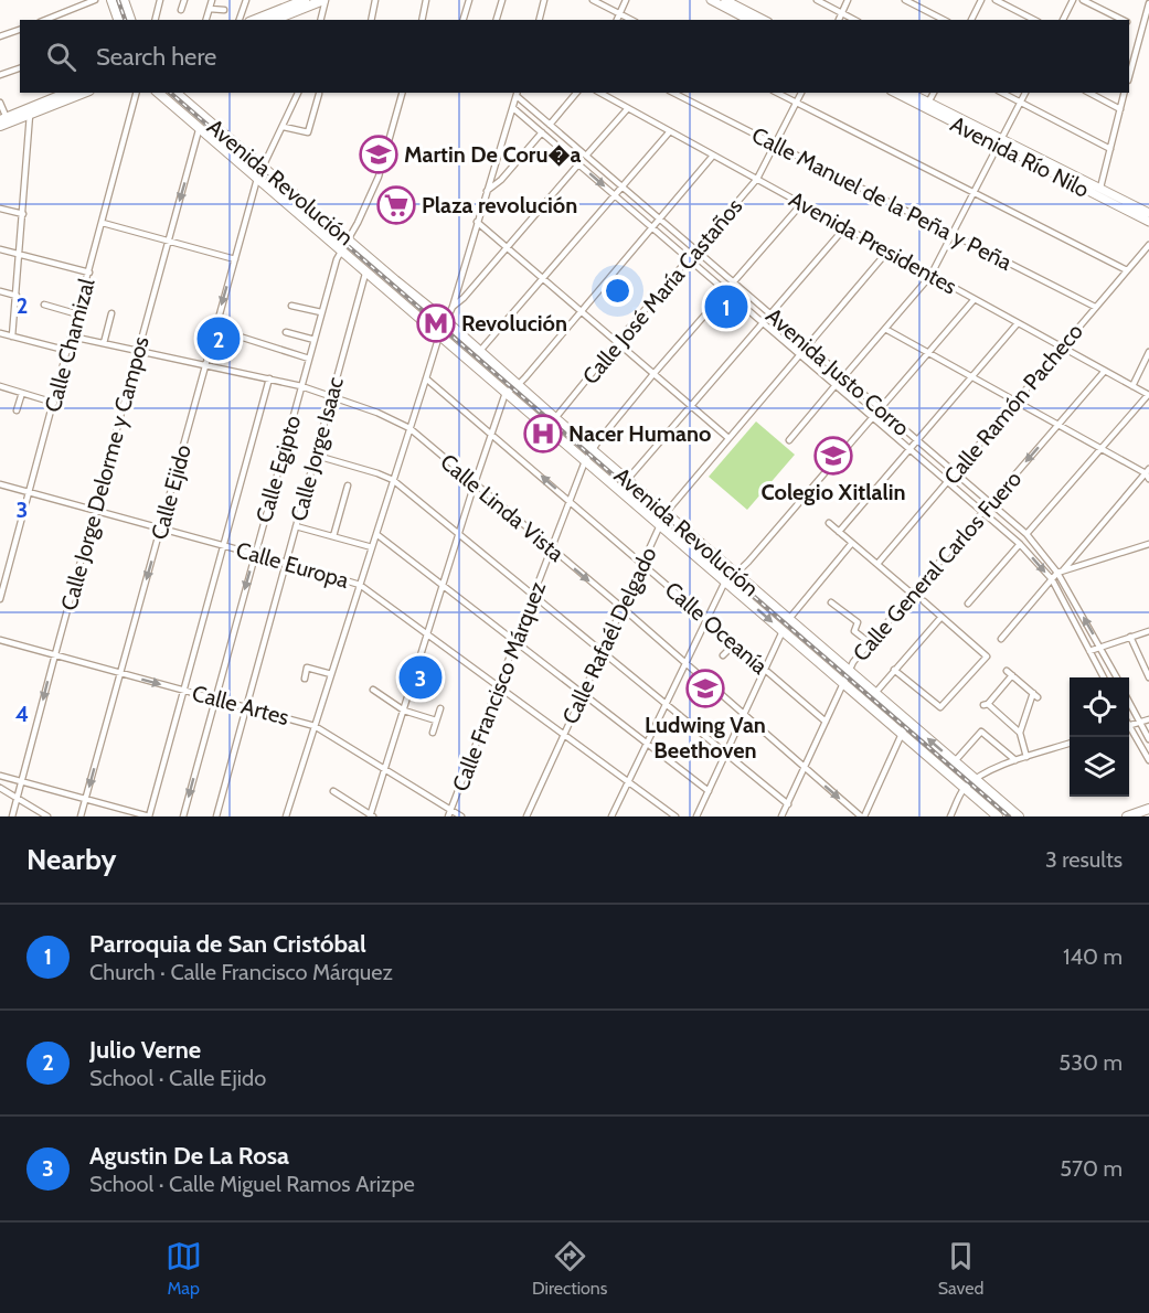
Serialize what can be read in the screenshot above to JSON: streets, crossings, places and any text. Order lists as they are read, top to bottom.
{
  "streets": {
    "main road": ["Avenida Río Nilo", "Avenida Revolución"],
    "street": [
      "Calle Manuel de la Peña y Peña",
      "Avenida Presidentes",
      "Calle José María Castaños",
      "Calle Chamizal",
      "Avenida Justo Corro",
      "Calle Ramón Pacheco",
      "Calle Jorge Isaac",
      "Calle Egipto",
      "Calle Jorge Delorme y Campos",
      "Calle Ejido",
      "Calle Linda Vista",
      "Calle Europa",
      "Calle General Carlos Fuero",
      "Calle Oceanía",
      "Calle Rafaél Delgado",
      "Calle Francisco Márquez",
      "Calle Artes"
    ]
  },
  "crossings": [
    ["Avenida Revolución", "Calle José María Castaños"],
    ["Avenida Revolución", "Calle Jorge Isaac"],
    ["Avenida Revolución", "Calle Egipto"],
    ["Avenida Revolución", "Calle Jorge Delorme y Campos"],
    ["Avenida Revolución", "Calle Ejido"],
    ["Avenida Revolución", "Calle General Carlos Fuero"],
    ["Avenida Revolución", "Calle Rafaél Delgado"],
    ["Avenida Revolución", "Calle Francisco Márquez"],
    ["Calle Manuel de la Peña y Peña", "Calle José María Castaños"],
    ["Calle Manuel de la Peña y Peña", "Calle Ramón Pacheco"],
    ["Avenida Presidentes", "Calle José María Castaños"],
    ["Avenida Presidentes", "Calle Ramón Pacheco"],
    ["Avenida Presidentes", "Calle General Carlos Fuero"],
    ["Avenida Presidentes", "Calle Rafaél Delgado"],
    ["Avenida Presidentes", "Calle Francisco Márquez"],
    ["Calle José María Castaños", "Avenida Justo Corro"],
    ["Calle Chamizal", "Calle Linda Vista"],
    ["Calle Chamizal", "Calle Europa"],
    ["Avenida Justo Corro", "Calle Ramón Pacheco"],
    ["Avenida Justo Corro", "Calle General Carlos Fuero"],
    ["Avenida Justo Corro", "Calle Rafaél Delgado"],
    ["Avenida Justo Corro", "Calle Francisco Márquez"],
    ["Calle Jorge Isaac", "Calle Linda Vista"],
    ["Calle Jorge Isaac", "Calle Europa"],
    ["Calle Jorge Isaac", "Calle Artes"],
    ["Calle Egipto", "Calle Linda Vista"],
    ["Calle Egipto", "Calle Europa"],
    ["Calle Egipto", "Calle Artes"],
    ["Calle Jorge Delorme y Campos", "Calle Linda Vista"],
    ["Calle Jorge Delorme y Campos", "Calle Europa"],
    ["Calle Jorge Delorme y Campos", "Calle Artes"],
    ["Calle Ejido", "Calle Linda Vista"],
    ["Calle Ejido", "Calle Europa"],
    ["Calle Ejido", "Calle Artes"],
    ["Calle Linda Vista", "Calle General Carlos Fuero"],
    ["Calle Linda Vista", "Calle Rafaél Delgado"],
    ["Calle Linda Vista", "Calle Francisco Márquez"],
    ["Calle Europa", "Calle Rafaél Delgado"],
    ["Calle Europa", "Calle Francisco Márquez"],
    ["Calle General Carlos Fuero", "Calle Oceanía"],
    ["Calle Oceanía", "Calle Rafaél Delgado"],
    ["Calle Oceanía", "Calle Francisco Márquez"],
    ["Calle Francisco Márquez", "Calle Artes"]
  ],
  "one_way": ["Calle Ejido"],
  "places": {
    "school or university": ["Martin De Coru�a", "Colegio Xitlalin", "Ludwing Van Beethoven"],
    "supermarket": ["Plaza revolución"],
    "metro station": ["Revolución"],
    "hospital": ["Nacer Humano"]
  },
  "page": {
    "search": "Search here",
    "pins": ["1", "2", "3"],
    "heading": ["Nearby", "3 results"],
    "list": [
      {
        "mark": "1",
        "name": "Parroquia de San Cristóbal",
        "note": "Church · Calle Francisco Márquez",
        "value": "140 m"
      },
      {
        "mark": "2",
        "name": "Julio Verne",
        "note": "School · Calle Ejido",
        "value": "530 m"
      },
      {
        "mark": "3",
        "name": "Agustin De La Rosa",
        "note": "School · Calle Miguel Ramos Arizpe",
        "value": "570 m"
      }
    ],
    "nav": ["Map", "Directions", "Saved"]
  },
  "grid": {
    "rows": ["2", "3", "4"]
  }
}
